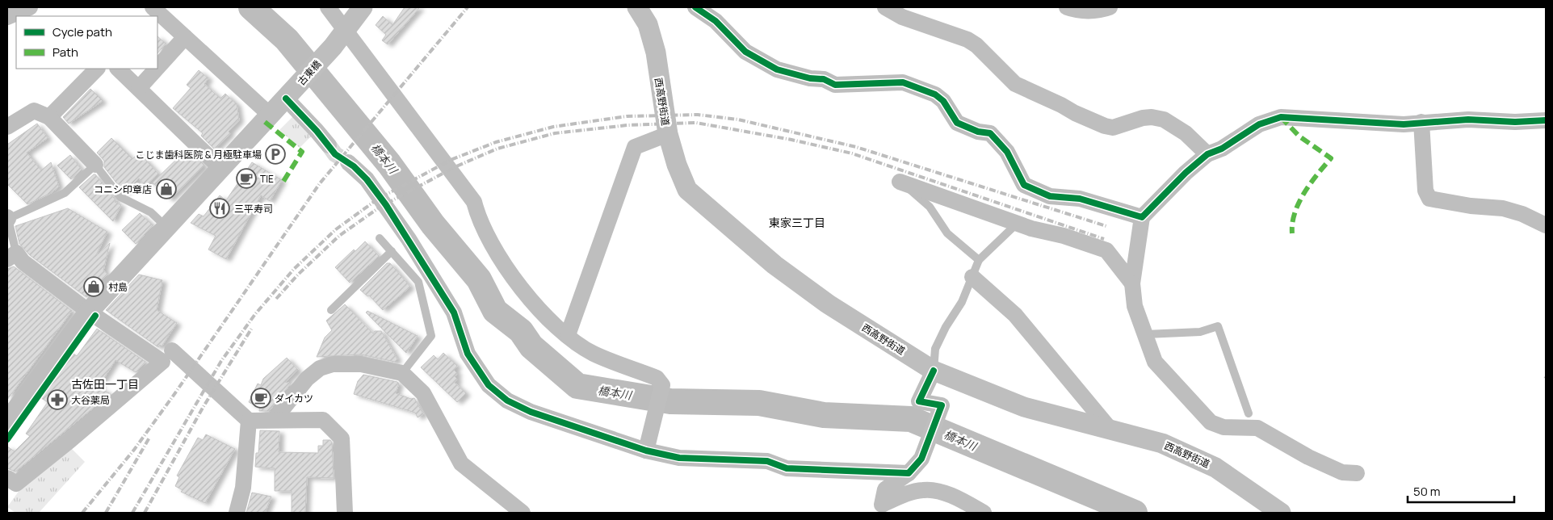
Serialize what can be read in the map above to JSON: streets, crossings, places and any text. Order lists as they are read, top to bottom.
{
  "streets": {
    "street": ["古東橋", "西高野街道"]
  },
  "districts": ["東家三丁目", "古佐田一丁目"],
  "water": ["橋本川"],
  "places": {
    "parking": ["こじま歯科医院 & 月極駐車場"],
    "cafe": ["TIE", "ダイカツ"],
    "shop": ["コニシ印章店", "村島"],
    "restaurant": ["三平寿司"],
    "pharmacy": ["大谷薬局"]
  },
  "legend": ["Cycle path", "Path"],
  "scale_bar": "50 m"
}
